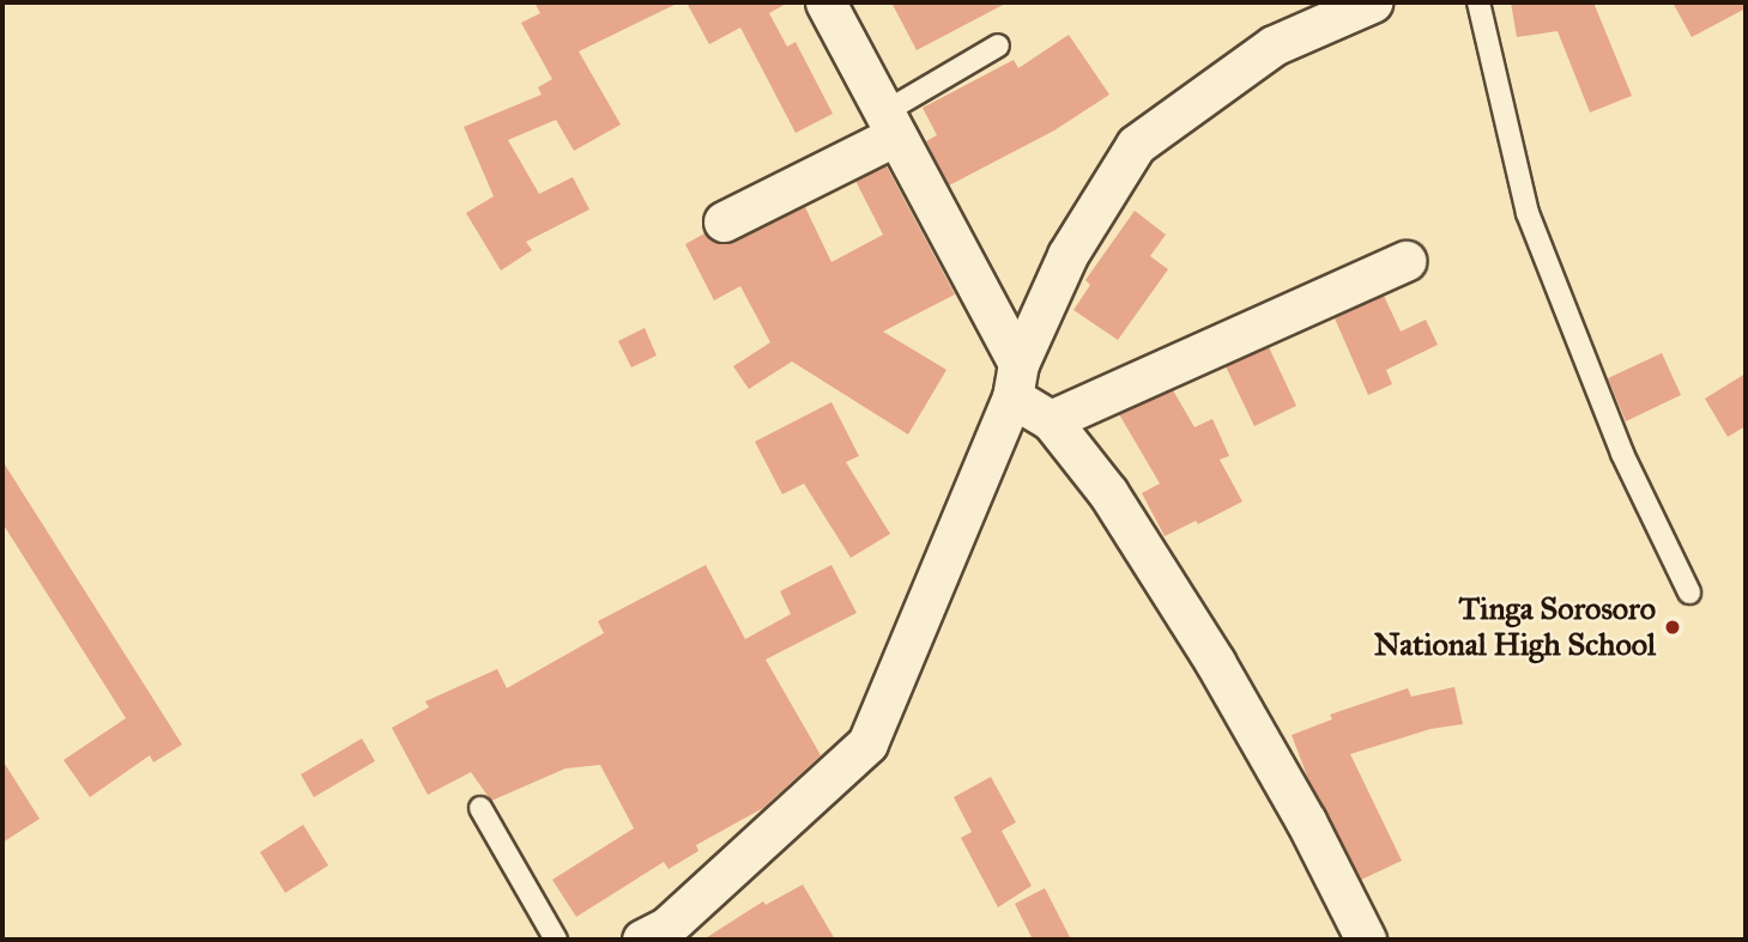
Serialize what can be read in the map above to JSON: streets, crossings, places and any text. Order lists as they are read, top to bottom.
{
  "places": ["Tinga Sorosoro National High School"]
}
